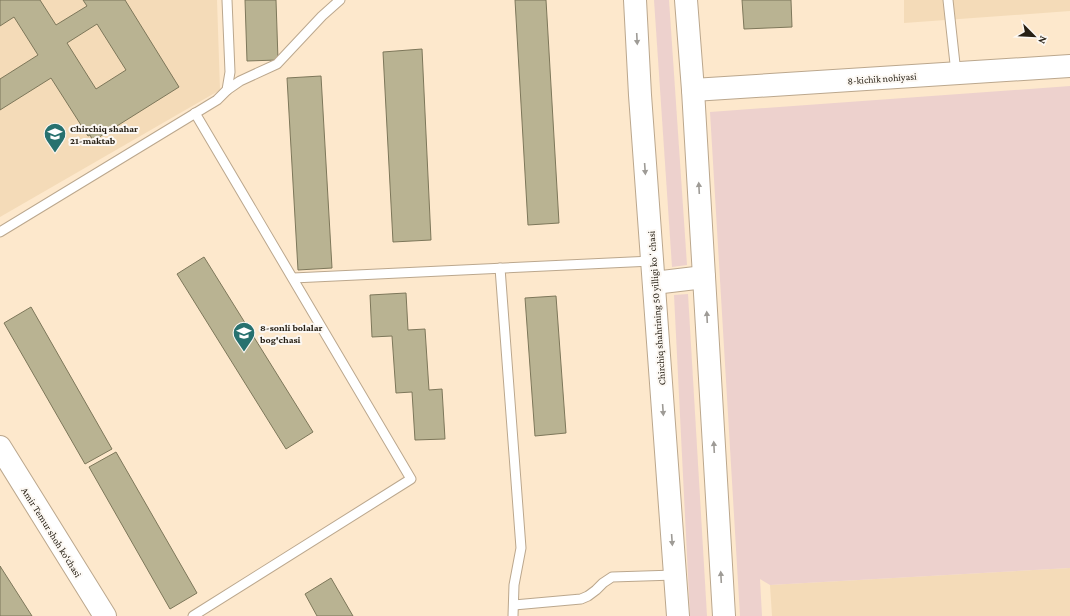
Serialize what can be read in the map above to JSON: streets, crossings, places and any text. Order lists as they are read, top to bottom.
{
  "streets": {
    "main road": ["8-kichik nohiyasi", "Chirchiq shahrining 50 yilligi koʻchasi", "Amir Temur shoh ko‘chasi"]
  },
  "places": {
    "school or university": ["Chirchiq shahar 21-maktab", "8-sonli bolalar bog'chasi"]
  },
  "north": "bottom right"
}
